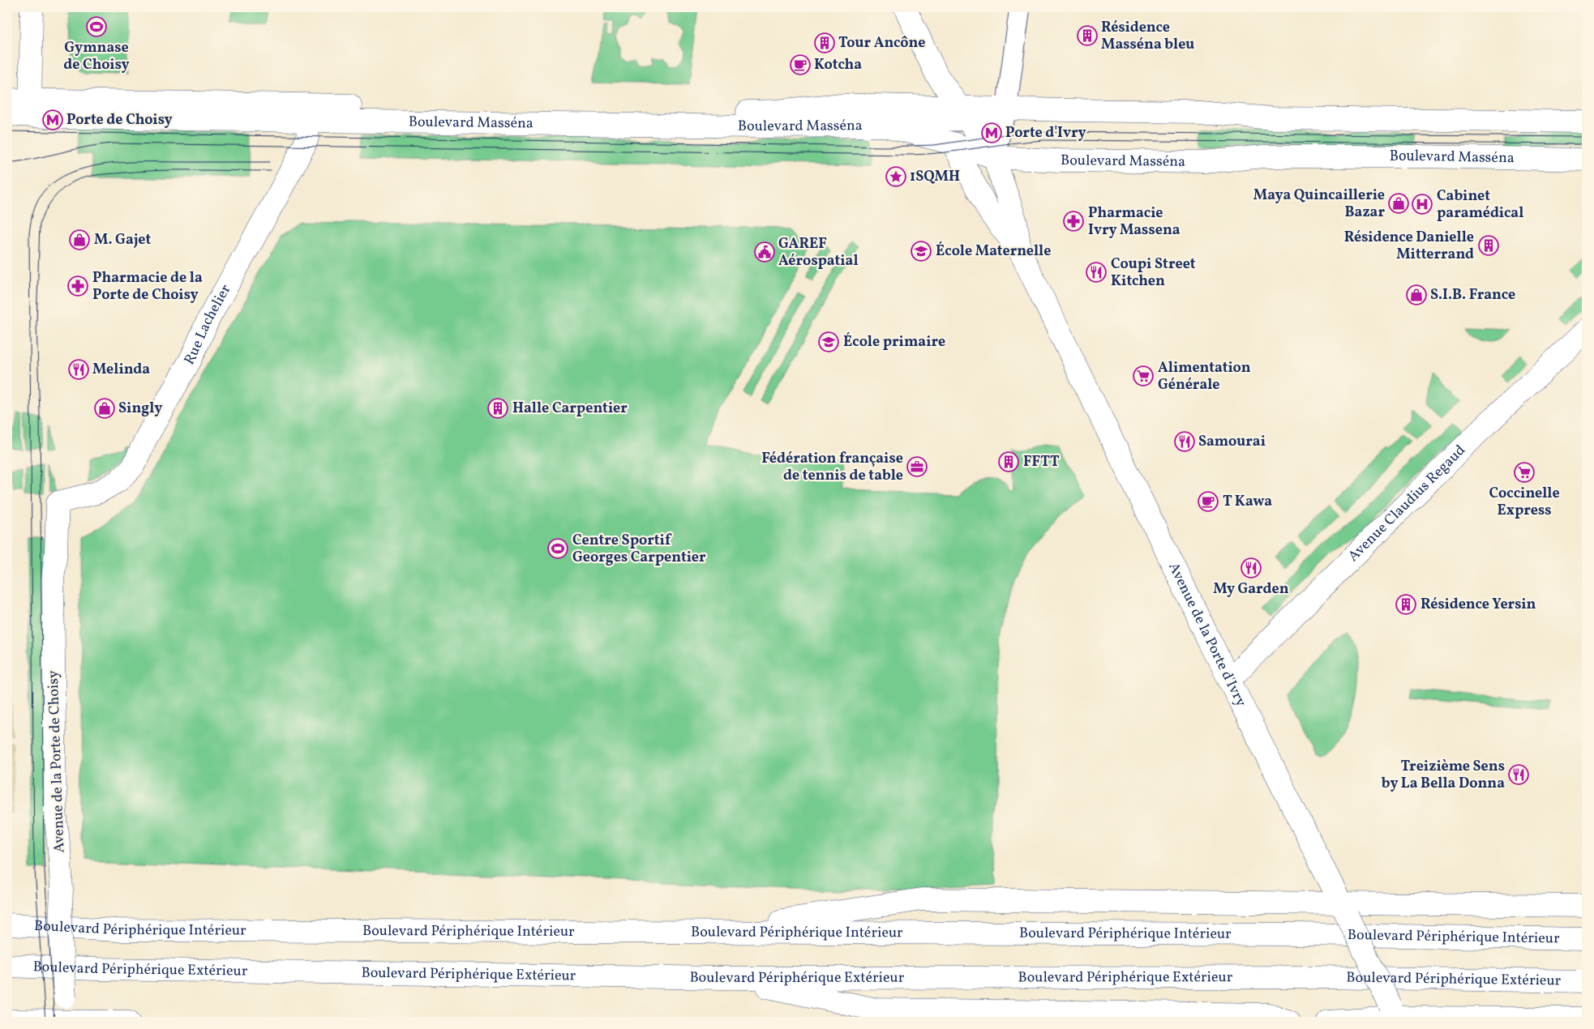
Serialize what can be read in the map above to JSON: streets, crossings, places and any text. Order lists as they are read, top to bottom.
{
  "streets": {
    "main road": [
      "Boulevard Masséna",
      "Rue Lachelier",
      "Avenue Claudius Regaud",
      "Avenue de la Porte d'Ivry",
      "Avenue de la Porte de Choisy",
      "Boulevard Périphérique Intérieur",
      "Boulevard Périphérique Extérieur"
    ]
  },
  "crossings": [
    ["Boulevard Masséna", "Rue Lachelier"],
    ["Boulevard Masséna", "Avenue de la Porte d'Ivry"],
    ["Rue Lachelier", "Avenue de la Porte de Choisy"],
    ["Avenue Claudius Regaud", "Avenue de la Porte d'Ivry"]
  ],
  "places": {
    "sports": ["Gymnase de Choisy", "Centre Sportif Georges Carpentier"],
    "building": [
      "Résidence Masséna bleu",
      "Tour Ancône",
      "Résidence Danielle Mitterrand",
      "Halle Carpentier",
      "FFTT",
      "Résidence Yersin"
    ],
    "cafe": ["Kotcha", "T Kawa"],
    "metro station": ["Porte de Choisy", "Porte d'Ivry"],
    "place": ["1SQMH"],
    "shop": [
      "Maya Quincaillerie Bazar",
      "M. Gajet",
      "S.I.B. France",
      "Singly"
    ],
    "hospital": ["Cabinet paramédical"],
    "pharmacy": ["Pharmacie Ivry Massena", "Pharmacie de la Porte de Choisy"],
    "school or university": ["École Maternelle", "École primaire"],
    "public building": ["GAREF Aérospatial"],
    "restaurant": [
      "Coupi Street Kitchen",
      "Melinda",
      "Samourai",
      "My Garden",
      "Treizième Sens by La Bella Donna"
    ],
    "supermarket": ["Alimentation Générale", "Coccinelle Express"],
    "office": ["Fédération française de tennis de table"]
  }
}
